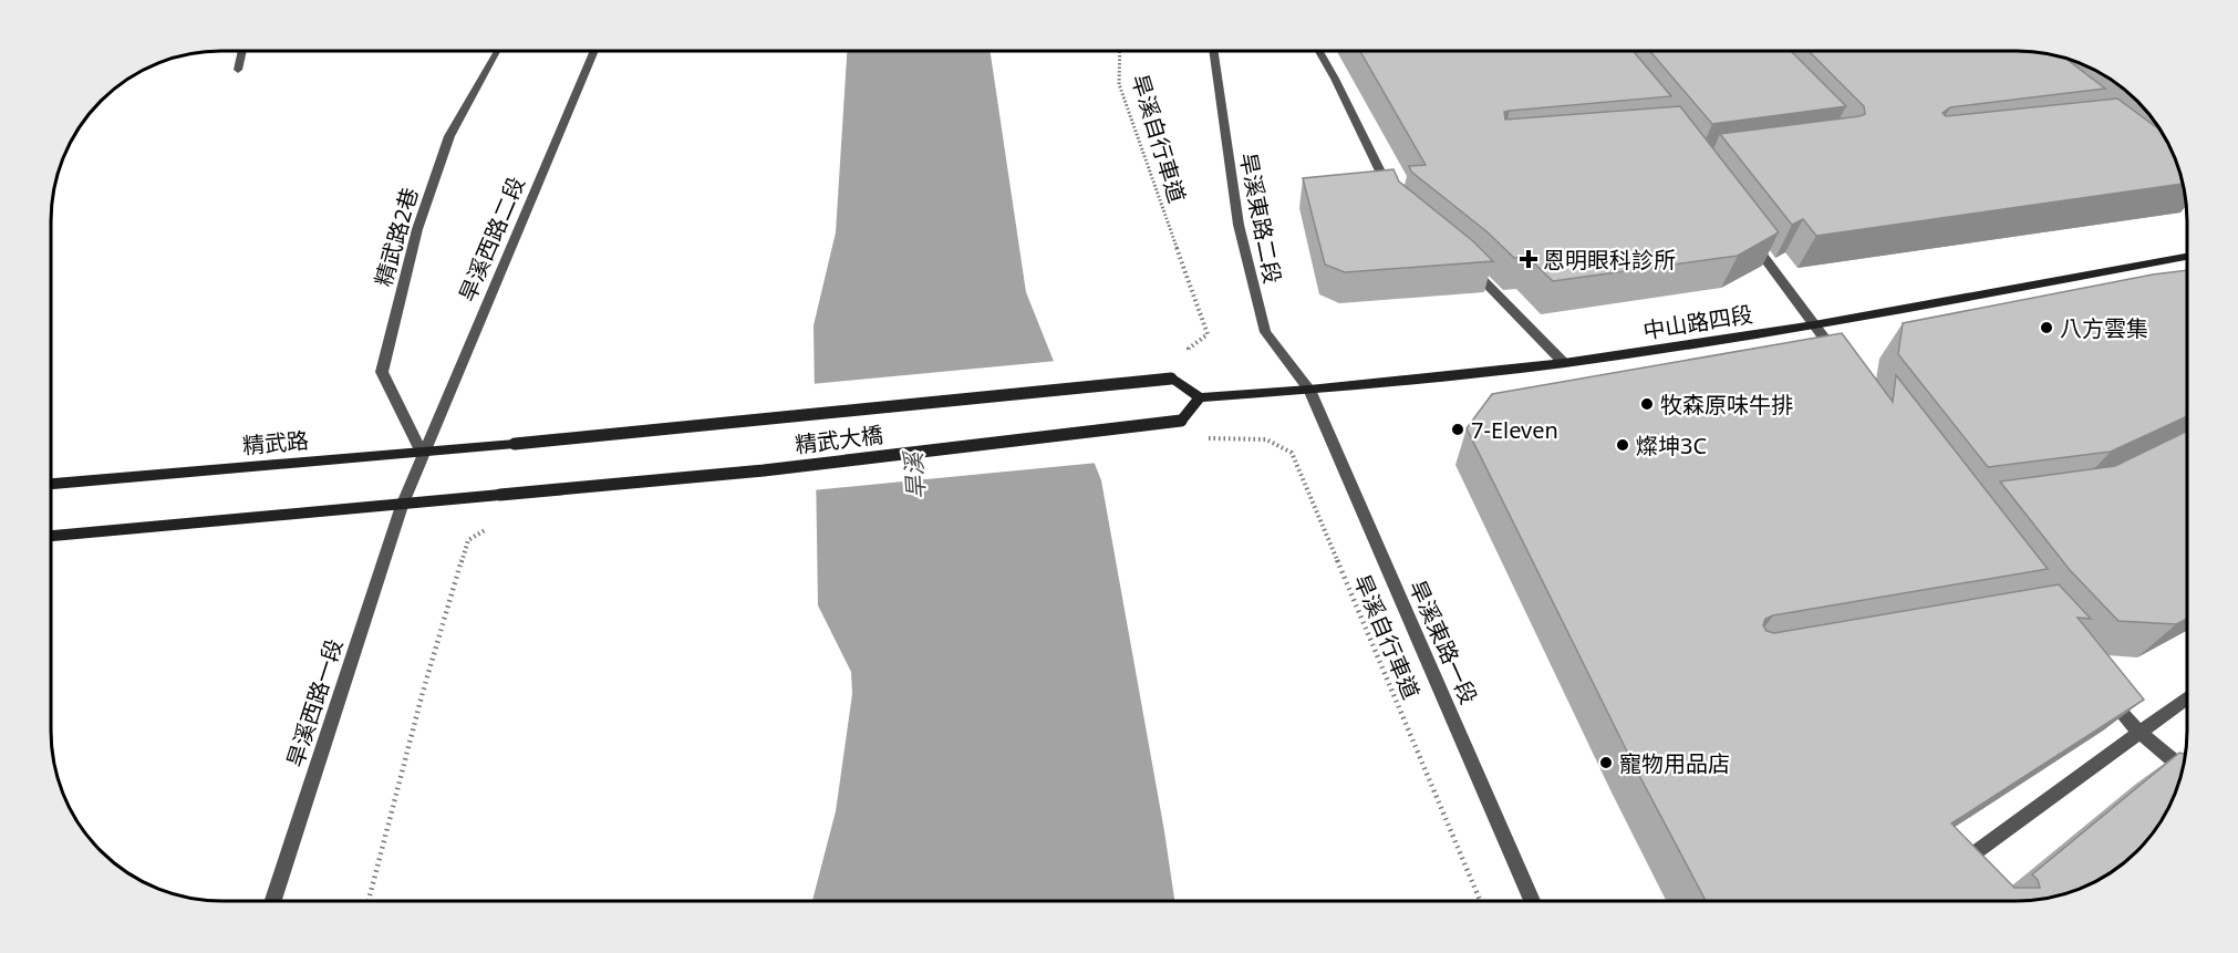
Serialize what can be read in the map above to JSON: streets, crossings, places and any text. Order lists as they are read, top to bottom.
{
  "streets": {
    "street": [
      "旱溪東路二段",
      "精武路2巷",
      "旱溪西路二段",
      "中山路四段",
      "精武大橋",
      "精武路",
      "旱溪東路一段",
      "旱溪西路一段"
    ],
    "path": ["旱溪自行車道"]
  },
  "crossings": [
    ["旱溪東路二段", "中山路四段"],
    ["旱溪東路二段", "旱溪東路一段"],
    ["精武路2巷", "旱溪西路二段"],
    ["精武路2巷", "精武路"],
    ["旱溪西路二段", "精武大橋"],
    ["旱溪西路二段", "精武路"],
    ["旱溪西路二段", "旱溪西路一段"],
    ["中山路四段", "精武大橋"],
    ["中山路四段", "旱溪東路一段"],
    ["精武大橋", "精武路"],
    ["精武大橋", "旱溪西路一段"]
  ],
  "water": ["旱溪"],
  "places": {
    "health": ["恩明眼科診所"],
    "other": [
      "八方雲集",
      "牧森原味牛排",
      "7-Eleven",
      "燦坤3C",
      "寵物用品店"
    ]
  }
}
